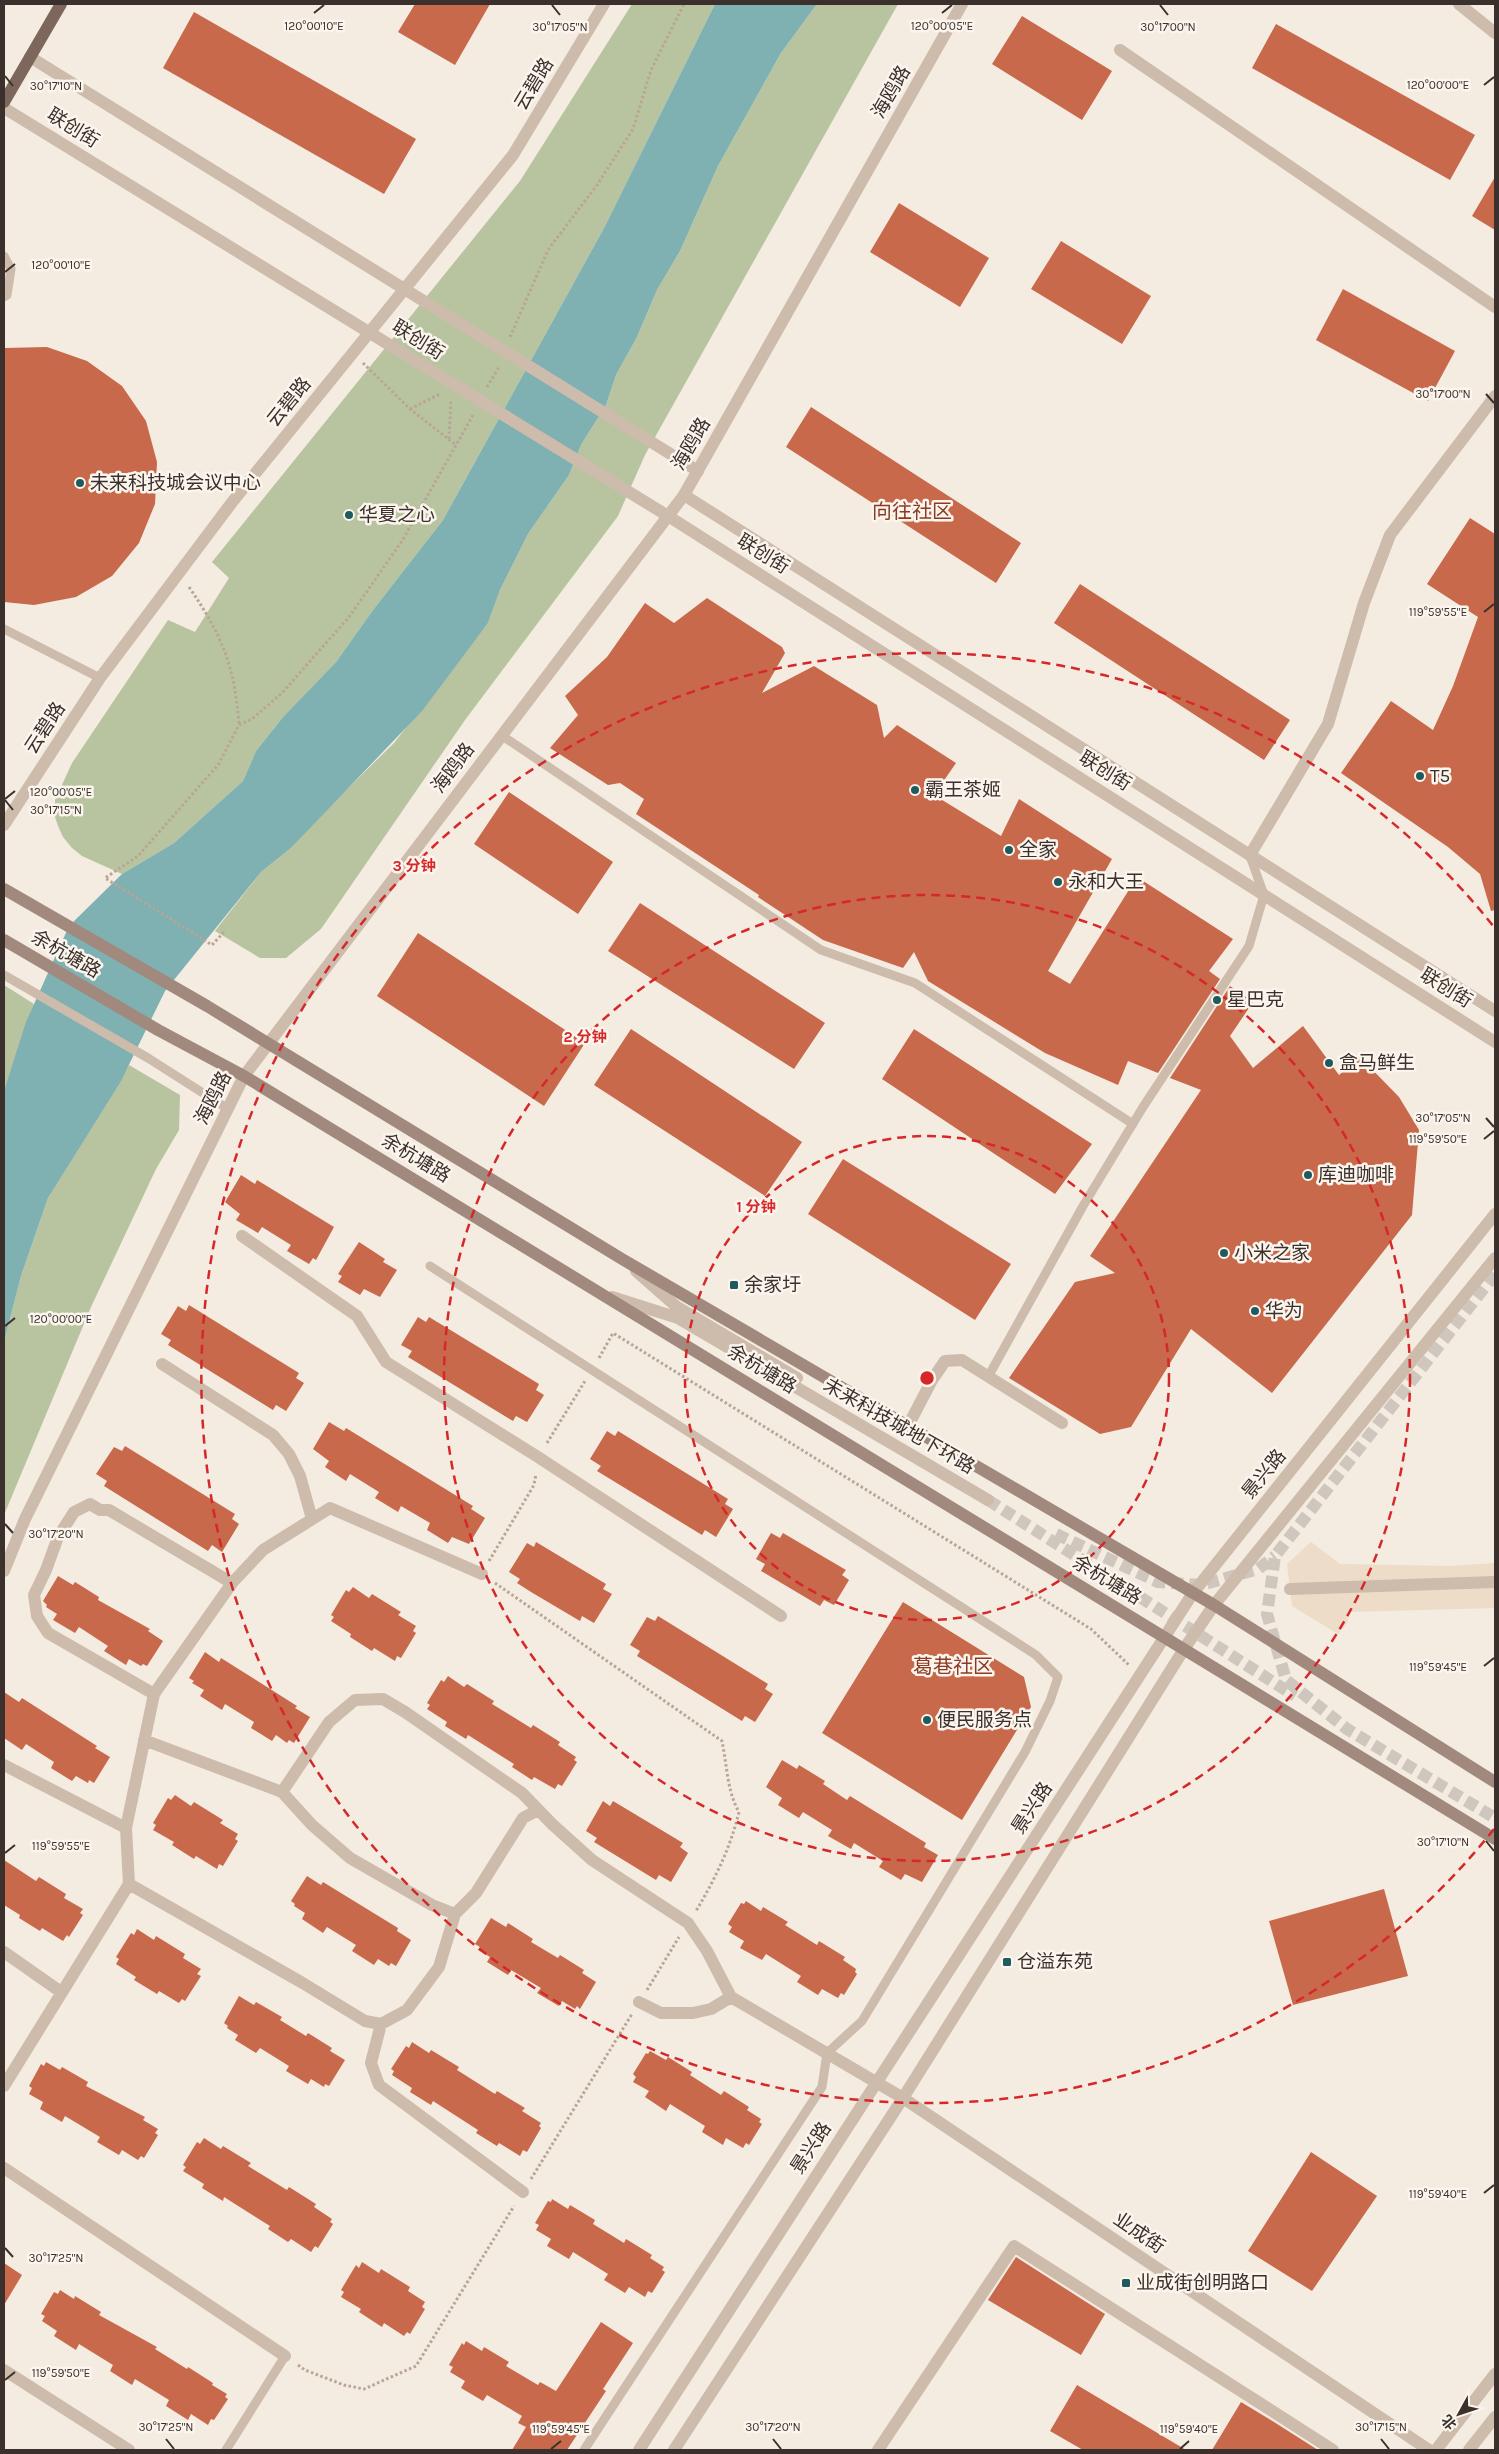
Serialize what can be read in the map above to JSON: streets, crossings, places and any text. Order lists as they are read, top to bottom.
{
  "streets": {
    "main road": ["余杭塘路"],
    "street": [
      "云碧路",
      "海鸥路",
      "联创街",
      "未来科技城地下环路",
      "景兴路",
      "业成街"
    ]
  },
  "crossings": [
    ["云碧路", "联创街"],
    ["海鸥路", "联创街"],
    ["海鸥路", "余杭塘路"],
    ["余杭塘路", "未来科技城地下环路"],
    ["余杭塘路", "景兴路"],
    ["景兴路", "业成街"]
  ],
  "districts": ["向往社区", "葛巷社区"],
  "places": {
    "other": [
      "未来科技城会议中心",
      "华夏之心",
      "T5",
      "霸王茶姬",
      "全家",
      "永和大王",
      "星巴克",
      "盒马鲜生",
      "库迪咖啡",
      "小米之家",
      "华为",
      "便民服务点"
    ],
    "transit": ["余家圩", "仓溢东苑", "业成街创明路口"]
  },
  "north": "bottom left",
  "coordinates": [
    "120°00'05\"E",
    "120°00'10\"E",
    "30°17'05\"N",
    "30°17'00\"N",
    "120°00'00\"E",
    "30°17'10\"N",
    "119°59'55\"E",
    "30°17'15\"N",
    "119°59'50\"E",
    "30°17'20\"N",
    "119°59'45\"E",
    "119°59'40\"E",
    "30°17'25\"N"
  ],
  "rings": ["3 分钟", "2 分钟", "1 分钟"]
}
